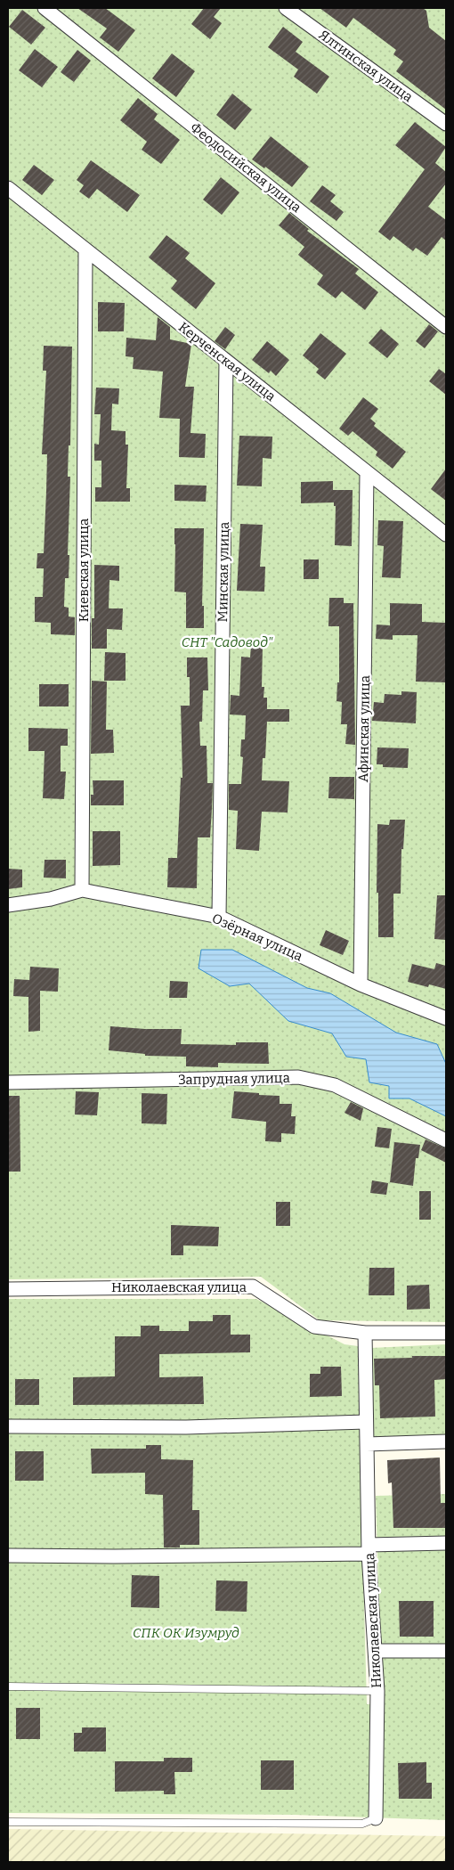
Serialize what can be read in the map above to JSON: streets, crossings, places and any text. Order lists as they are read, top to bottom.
{
  "streets": {
    "street": [
      "Ялтинская улица",
      "Феодосийская улица",
      "Керченская улица",
      "Киевская улица",
      "Минская улица",
      "Афинская улица",
      "Озёрная улица",
      "Запрудная улица",
      "Николаевская улица"
    ]
  },
  "crossings": [
    ["Керченская улица", "Киевская улица"],
    ["Керченская улица", "Минская улица"],
    ["Керченская улица", "Афинская улица"],
    ["Киевская улица", "Озёрная улица"],
    ["Минская улица", "Озёрная улица"],
    ["Афинская улица", "Озёрная улица"]
  ],
  "parks": ["СНТ \"Садовод\"", "СПК ОК Изумруд"]
}
